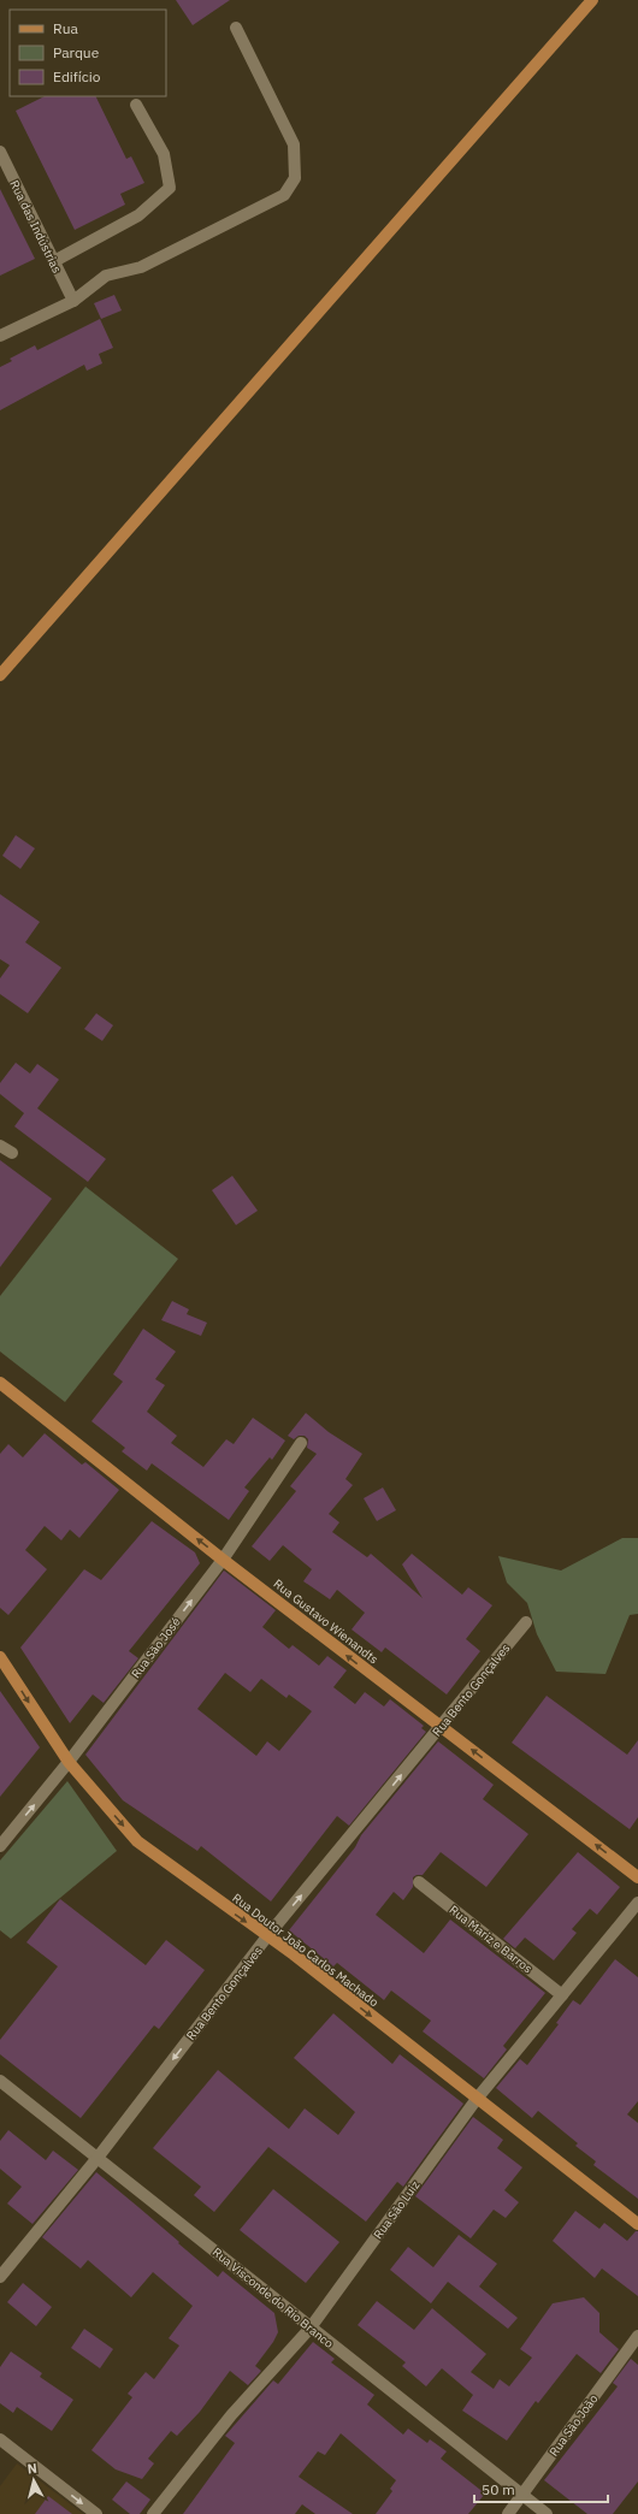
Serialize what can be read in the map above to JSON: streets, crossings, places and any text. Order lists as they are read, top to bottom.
{
  "streets": {
    "main road": ["Rua Gustavo Wienandts", "Rua Doutor João Carlos Machado"],
    "street": [
      "Rua das Indústrias",
      "Rua São José",
      "Rua Bento Gonçalves",
      "Rua Mariz e Barros",
      "Rua São Luiz",
      "Rua Visconde do Rio Branco",
      "Rua São João"
    ]
  },
  "crossings": [
    ["Rua Gustavo Wienandts", "Rua São José"],
    ["Rua Gustavo Wienandts", "Rua Bento Gonçalves"],
    ["Rua São José", "Rua Doutor João Carlos Machado"],
    ["Rua Bento Gonçalves", "Rua Doutor João Carlos Machado"],
    ["Rua Bento Gonçalves", "Rua Visconde do Rio Branco"],
    ["Rua Mariz e Barros", "Rua São Luiz"],
    ["Rua Doutor João Carlos Machado", "Rua São Luiz"],
    ["Rua São Luiz", "Rua Visconde do Rio Branco"],
    ["Rua Visconde do Rio Branco", "Rua São João"]
  ],
  "one_way": ["Rua Gustavo Wienandts", "Rua São José", "Rua Doutor João Carlos Machado"],
  "legend": ["Rua", "Parque", "Edifício"],
  "scale_bar": "50 m",
  "north": "top"
}
